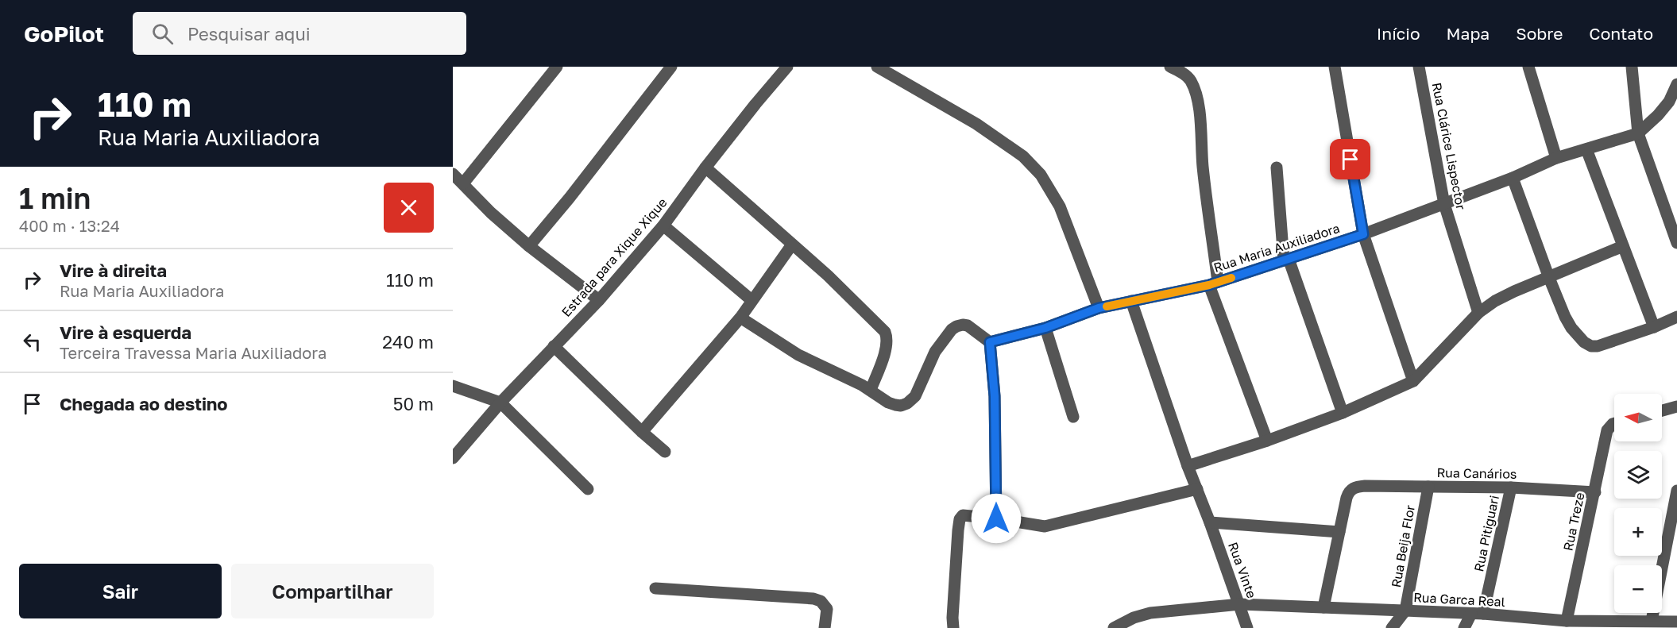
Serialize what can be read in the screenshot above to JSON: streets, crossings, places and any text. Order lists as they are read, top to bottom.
{
  "streets": {
    "street": [
      "Rua Clárice Lispector",
      "Rua Maria Auxiliadora",
      "Estrada para Xique Xique",
      "Rua Canários",
      "Rua Treze",
      "Rua Pitiguari",
      "Rua Beija Flor",
      "Rua Vinte",
      "Rua Garca Real"
    ]
  },
  "crossings": [
    ["Rua Clárice Lispector", "Rua Maria Auxiliadora"],
    ["Rua Maria Auxiliadora", "Rua Vinte"],
    ["Rua Canários", "Rua Treze"],
    ["Rua Canários", "Rua Pitiguari"],
    ["Rua Canários", "Rua Beija Flor"],
    ["Rua Treze", "Rua Garca Real"],
    ["Rua Pitiguari", "Rua Garca Real"],
    ["Rua Beija Flor", "Rua Garca Real"],
    ["Rua Vinte", "Rua Garca Real"]
  ],
  "north": "left",
  "page": {
    "header": "GoPilot",
    "search": "Pesquisar aqui",
    "nav": [
      "Início",
      "Mapa",
      "Sobre",
      "Contato"
    ],
    "turn": ["110 m", "Rua Maria Auxiliadora"],
    "heading": ["1 min", "400 m · 13:24"],
    "list": [
      {
        "name": "Vire à direita",
        "note": "Rua Maria Auxiliadora",
        "value": "110 m"
      },
      {
        "name": "Vire à esquerda",
        "note": "Terceira Travessa Maria Auxiliadora",
        "value": "240 m"
      },
      {
        "name": "Chegada ao destino",
        "value": "50 m"
      }
    ],
    "map_buttons": ["+", "−"],
    "buttons": ["Sair", "Compartilhar"]
  }
}
